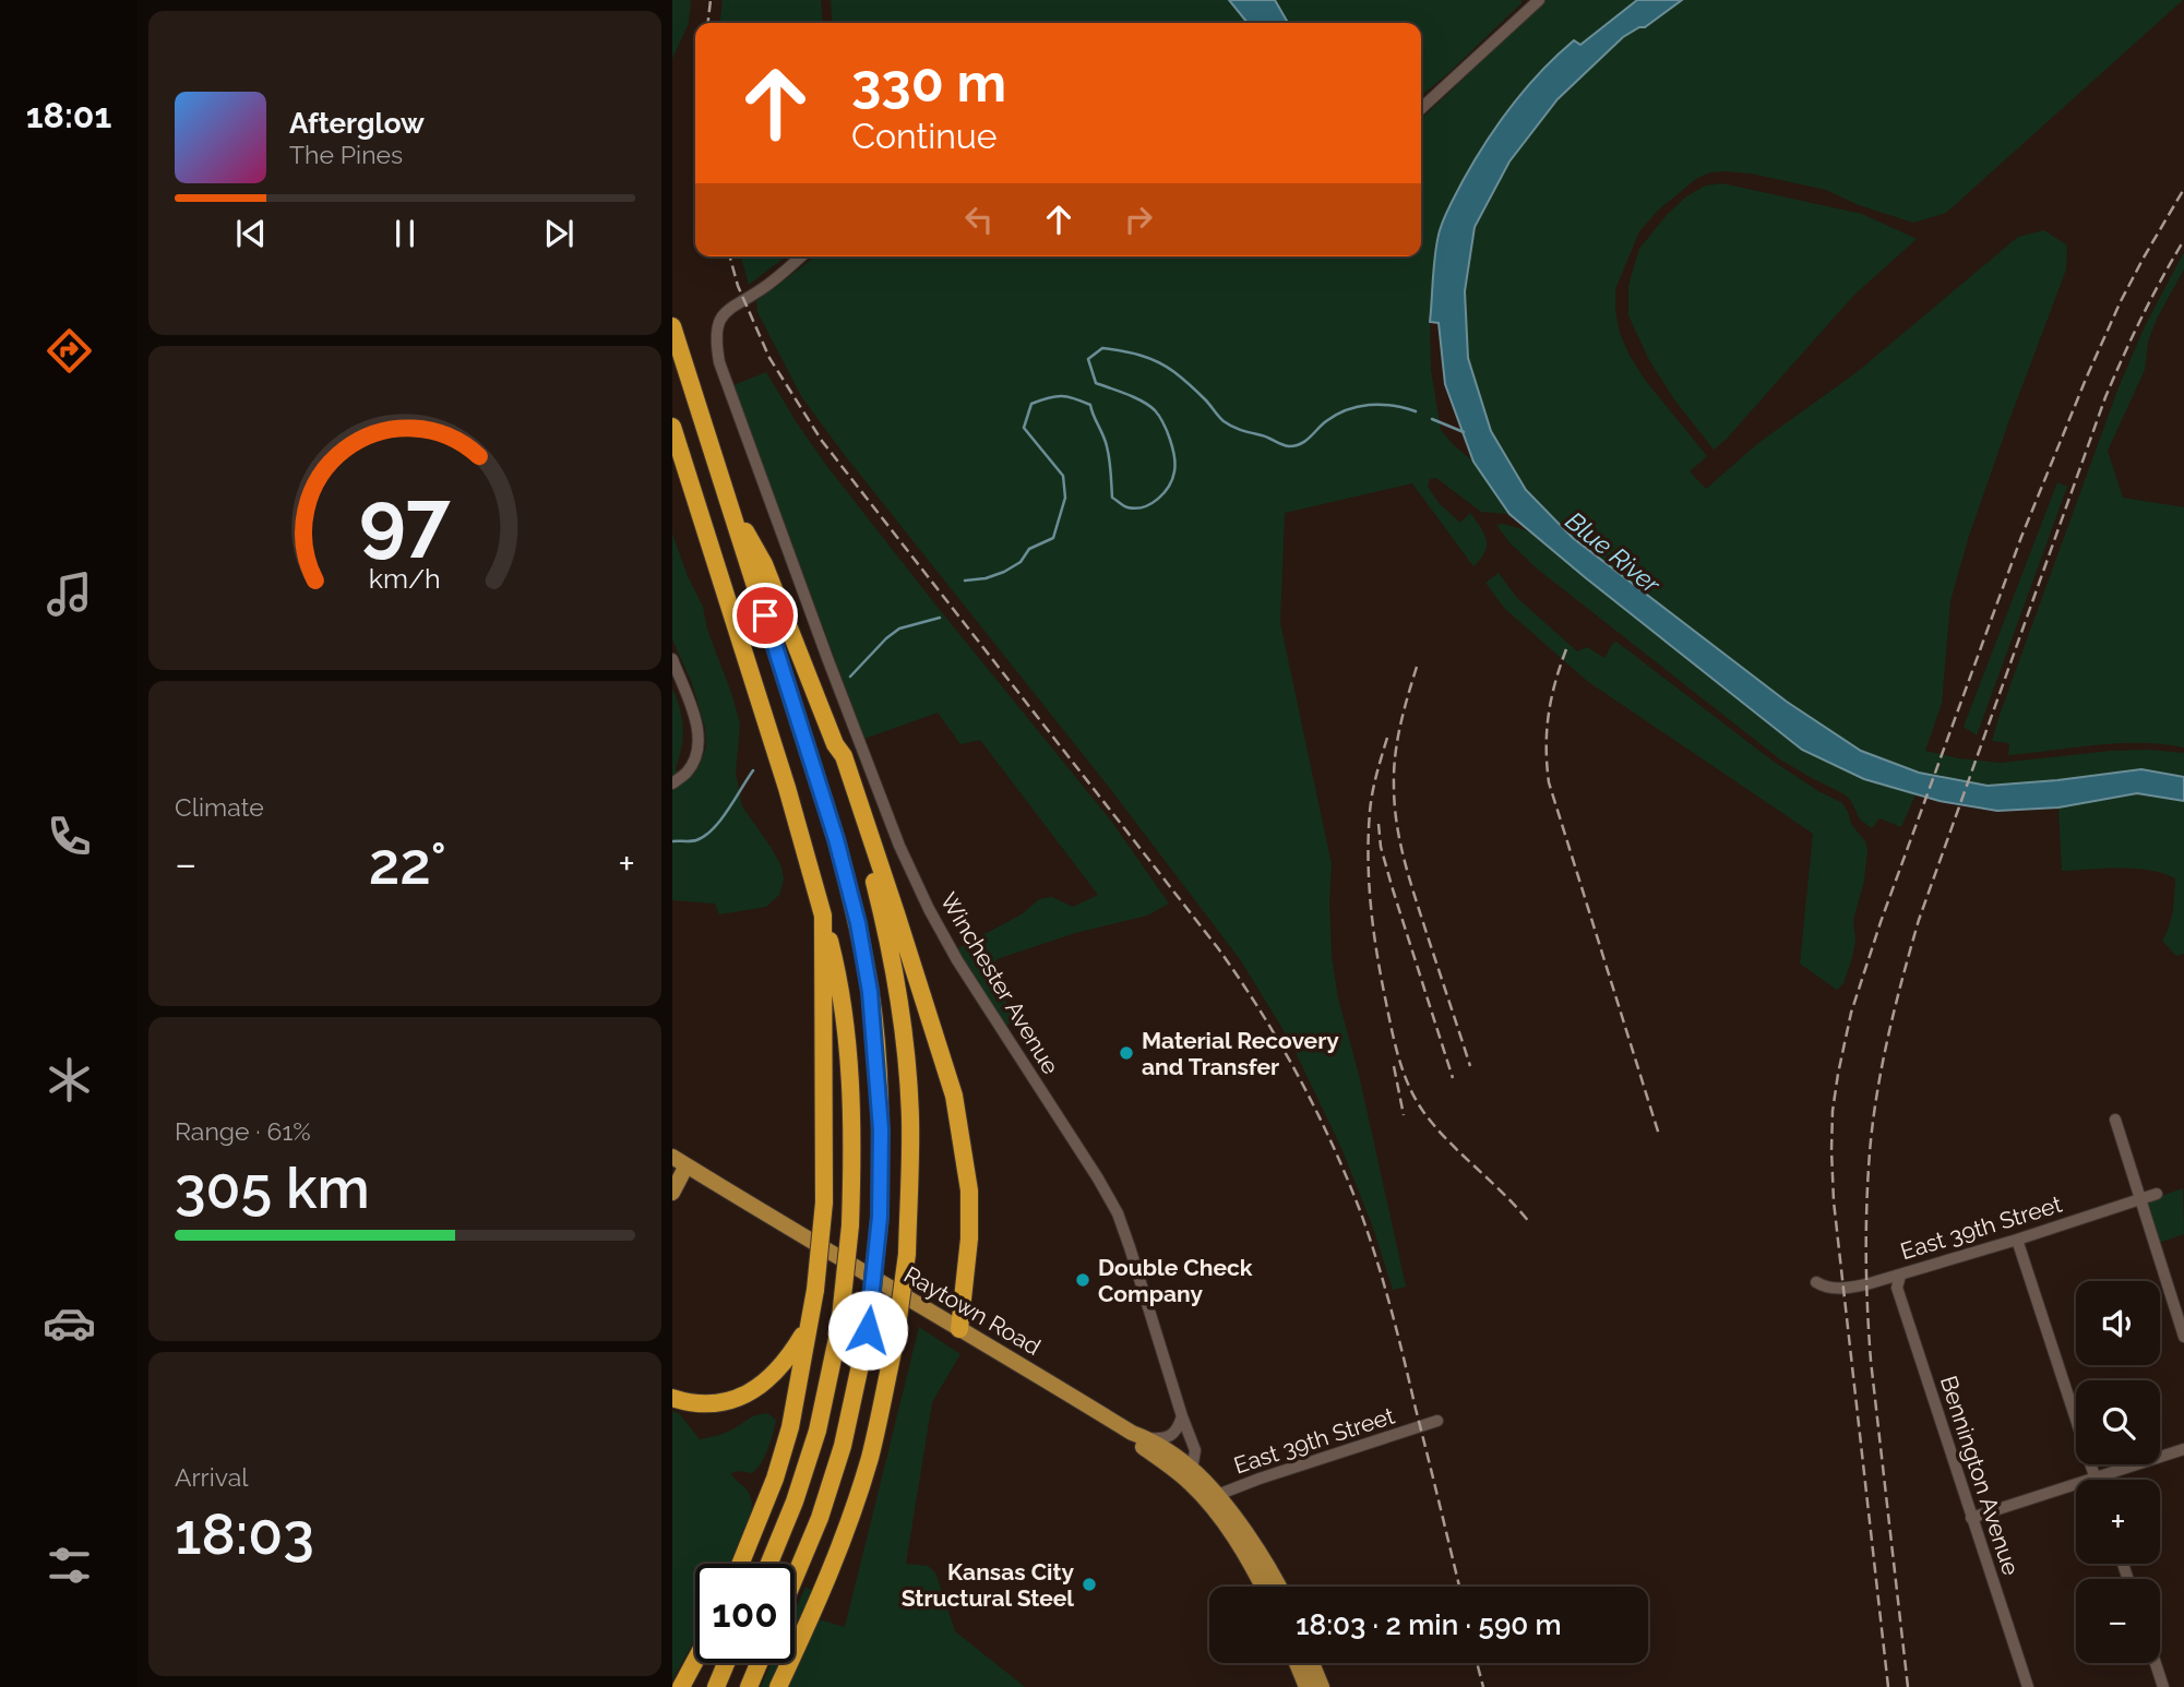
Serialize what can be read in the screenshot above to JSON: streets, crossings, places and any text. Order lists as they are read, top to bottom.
{
  "streets": {
    "main road": ["Raytown Road"],
    "street": ["Winchester Avenue", "East 39th Street", "Bennington Avenue"]
  },
  "crossings": [
    ["Winchester Avenue", "Raytown Road"],
    ["East 39th Street", "Raytown Road"],
    ["East 39th Street", "Bennington Avenue"]
  ],
  "water": ["Blue River"],
  "places": ["Material Recovery and Transfer", "Double Check Company", "Kansas City Structural Steel"],
  "page": {
    "tabs": "18:01",
    "turn": ["330 m", "Continue"],
    "song": ["Afterglow", "The Pines"],
    "tile": [
      "Climate",
      ["Range · 61%", "305 km"],
      ["Arrival", "18:03"]
    ],
    "heat": ["−", "22°", "+"],
    "map_buttons": ["+", "−"],
    "limit": "100",
    "trip": "18:03 · 2 min · 590 m",
    "gauge": ["97", "km/h"]
  }
}
